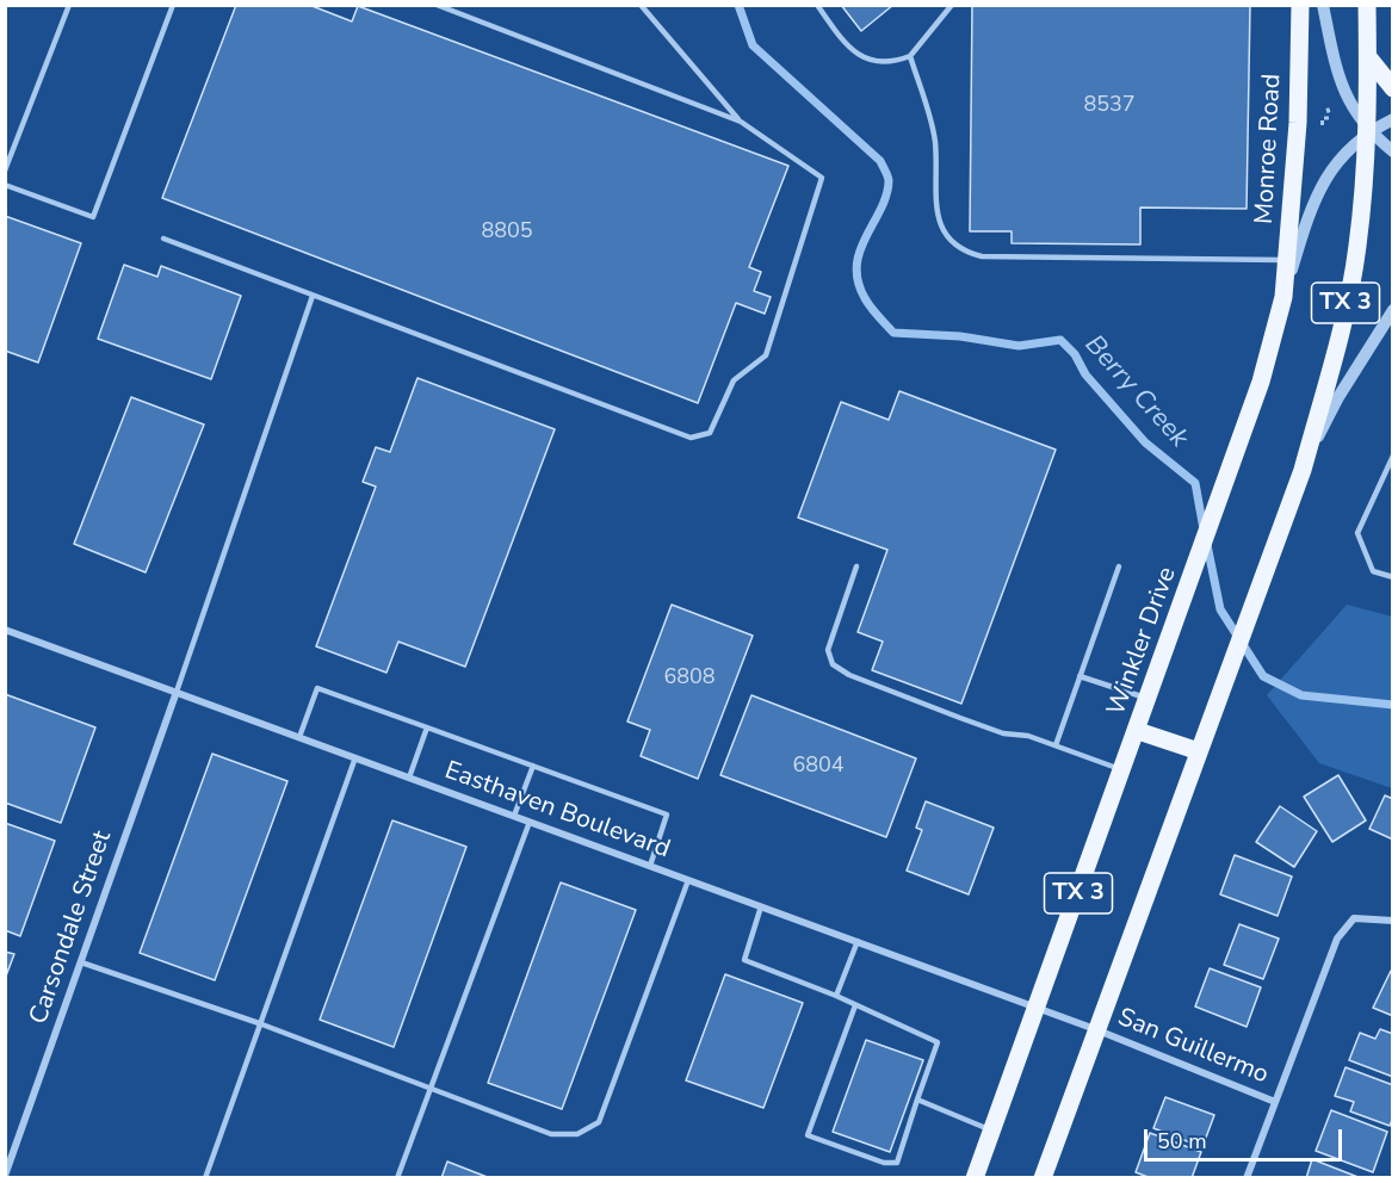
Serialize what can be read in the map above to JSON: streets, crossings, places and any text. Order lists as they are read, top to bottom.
{
  "streets": {
    "main road": ["Monroe Road", "TX 3", "Winkler Drive"],
    "street": ["Easthaven Boulevard", "Carsondale Street", "San Guillermo"]
  },
  "crossings": [
    ["Monroe Road", "Winkler Drive"],
    ["TX 3", "Winkler Drive"],
    ["TX 3", "Easthaven Boulevard"],
    ["TX 3", "San Guillermo"],
    ["Winkler Drive", "Easthaven Boulevard"],
    ["Easthaven Boulevard", "Carsondale Street"],
    ["Easthaven Boulevard", "San Guillermo"]
  ],
  "water": ["Berry Creek"],
  "house_numbers": [
    "8537",
    "8805",
    "6808",
    "6804"
  ],
  "scale_bar": "50 m"
}
